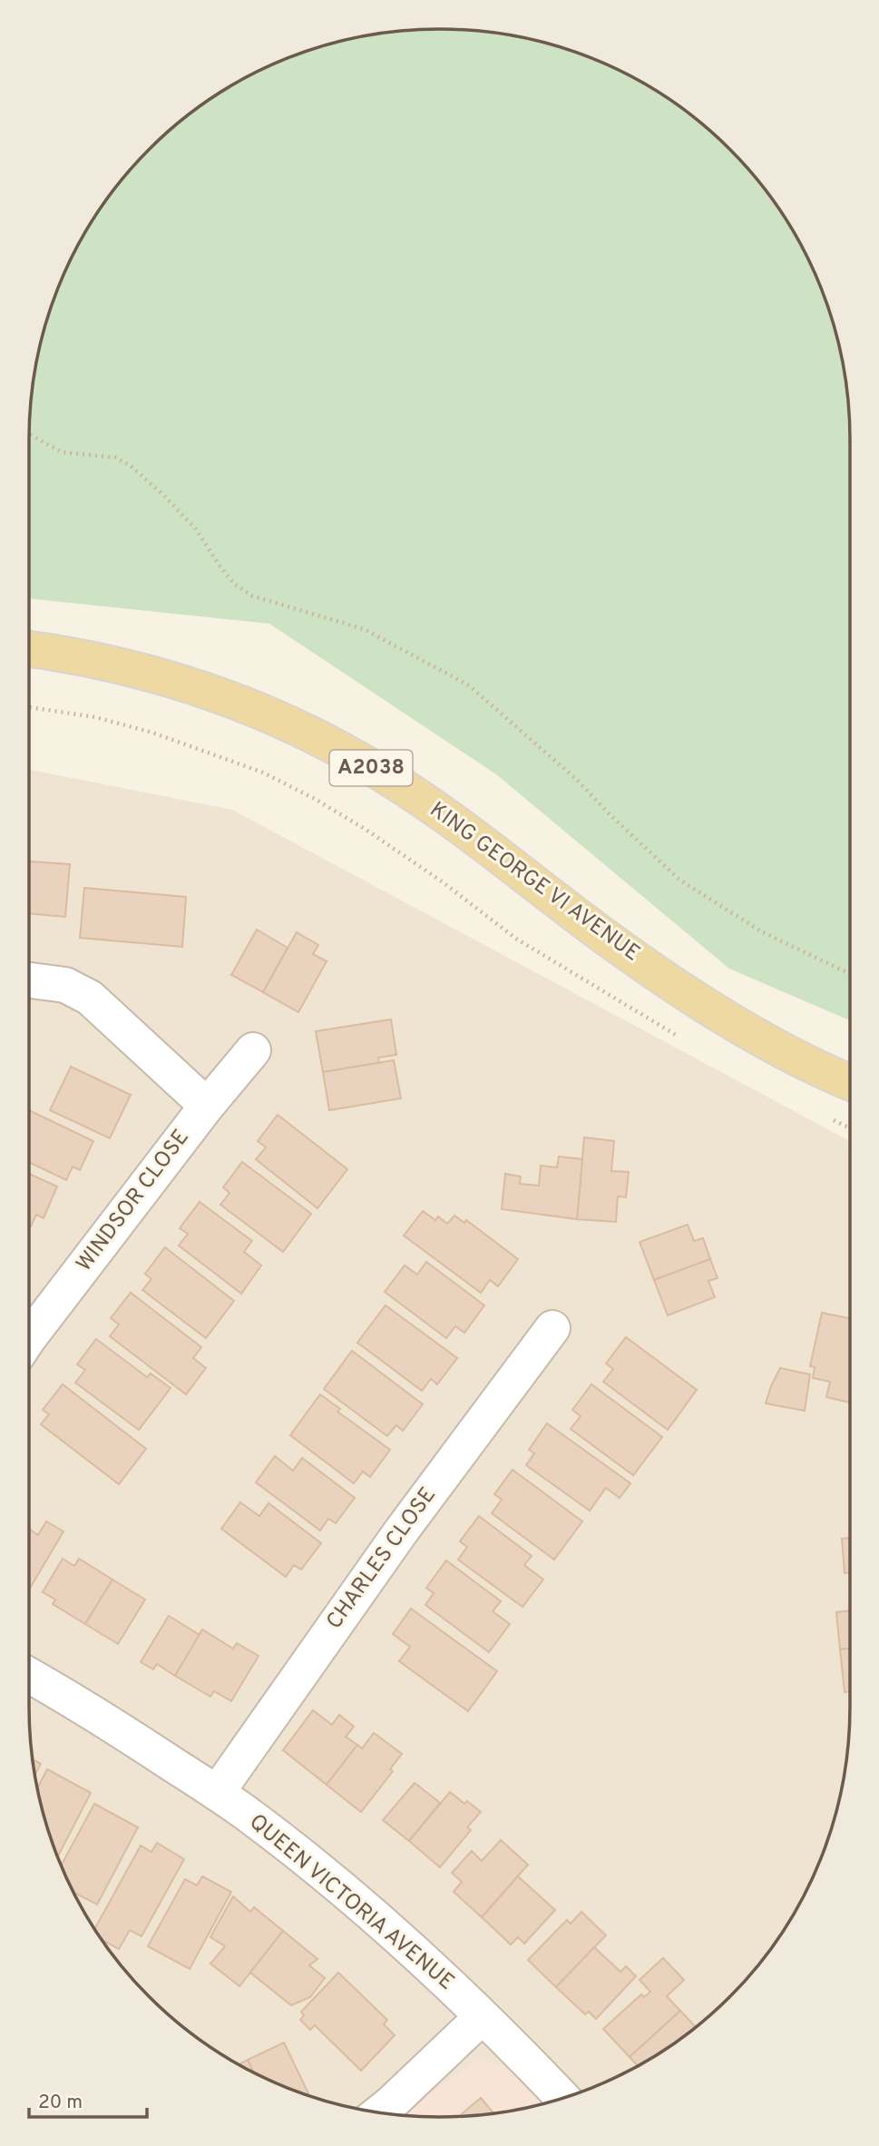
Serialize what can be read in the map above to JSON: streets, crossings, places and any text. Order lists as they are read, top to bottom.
{
  "streets": {
    "main road": ["A2038", "KING GEORGE VI AVENUE"],
    "street": ["WINDSOR CLOSE", "CHARLES CLOSE", "QUEEN VICTORIA AVENUE"]
  },
  "crossings": [
    ["CHARLES CLOSE", "QUEEN VICTORIA AVENUE"]
  ],
  "scale_bar": "20 m"
}
